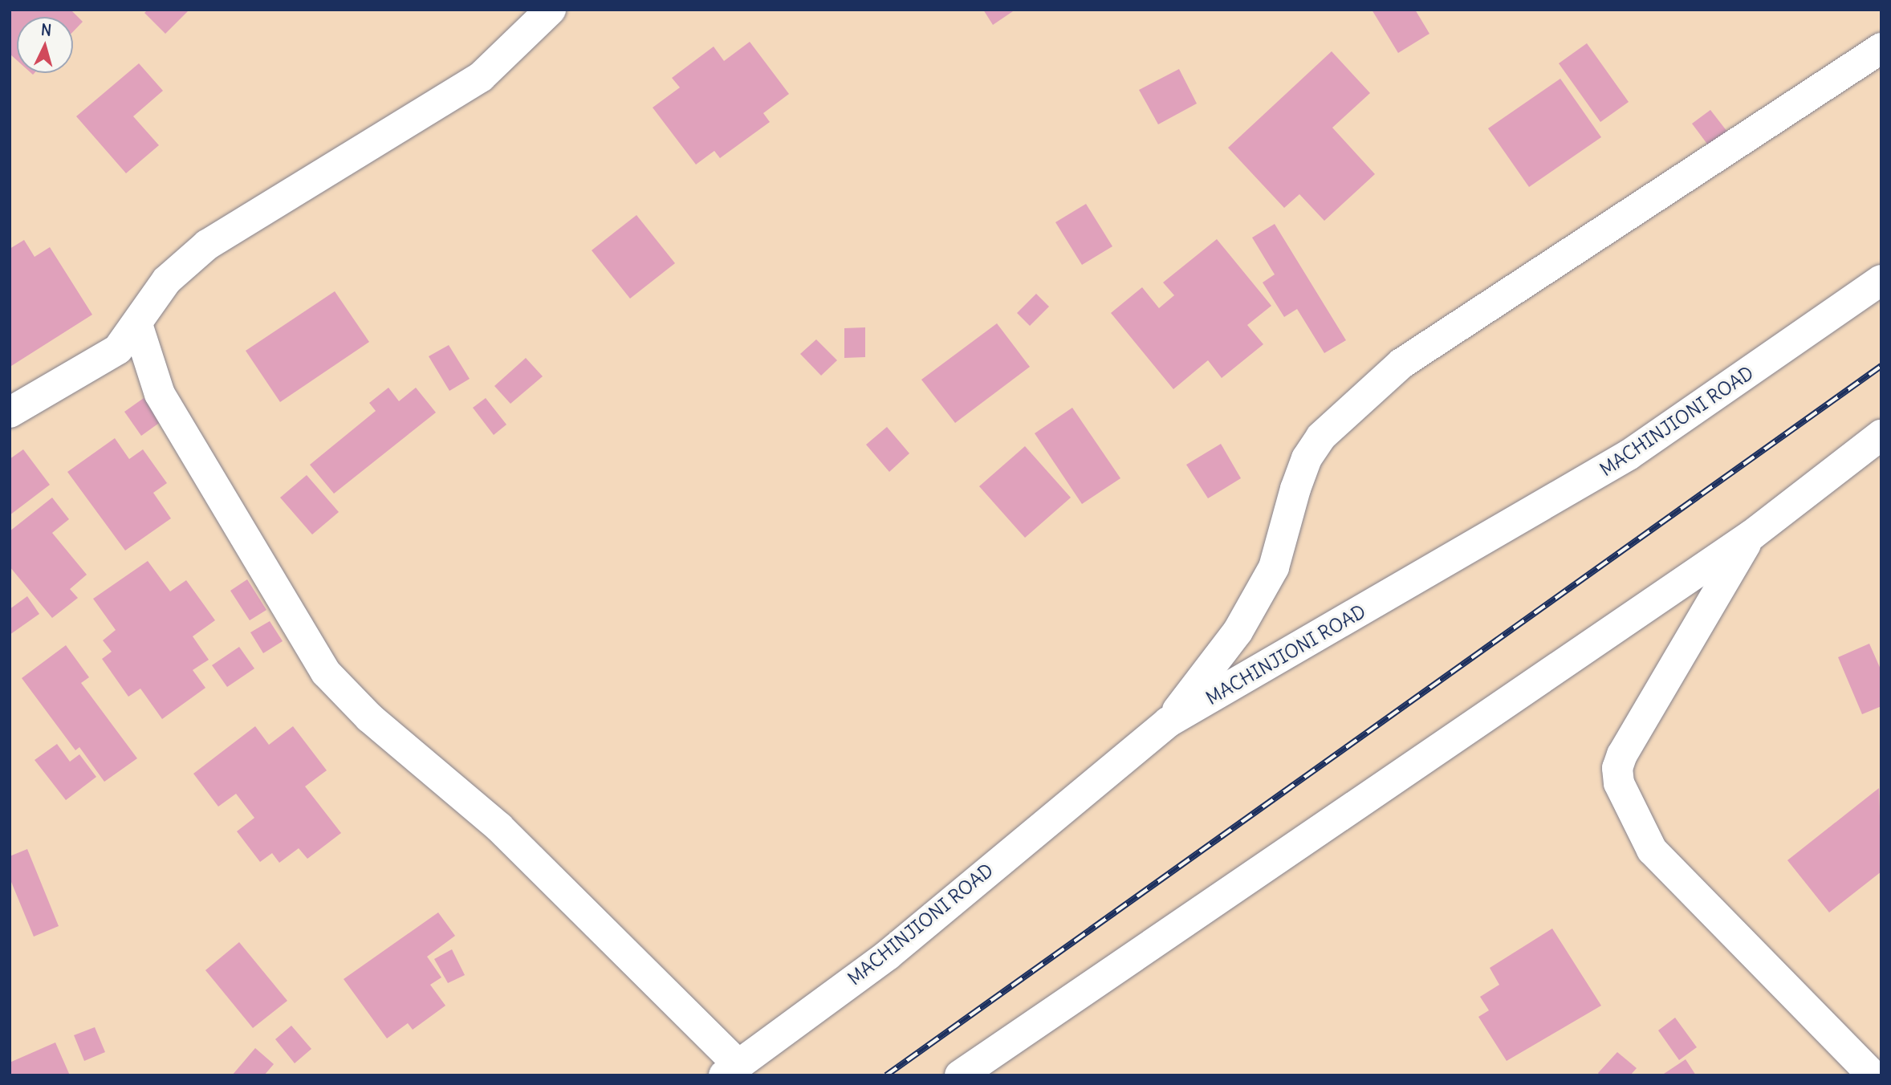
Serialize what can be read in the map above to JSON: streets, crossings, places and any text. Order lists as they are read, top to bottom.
{
  "streets": {
    "street": ["MACHINJIONI ROAD"]
  },
  "north": "top"
}
